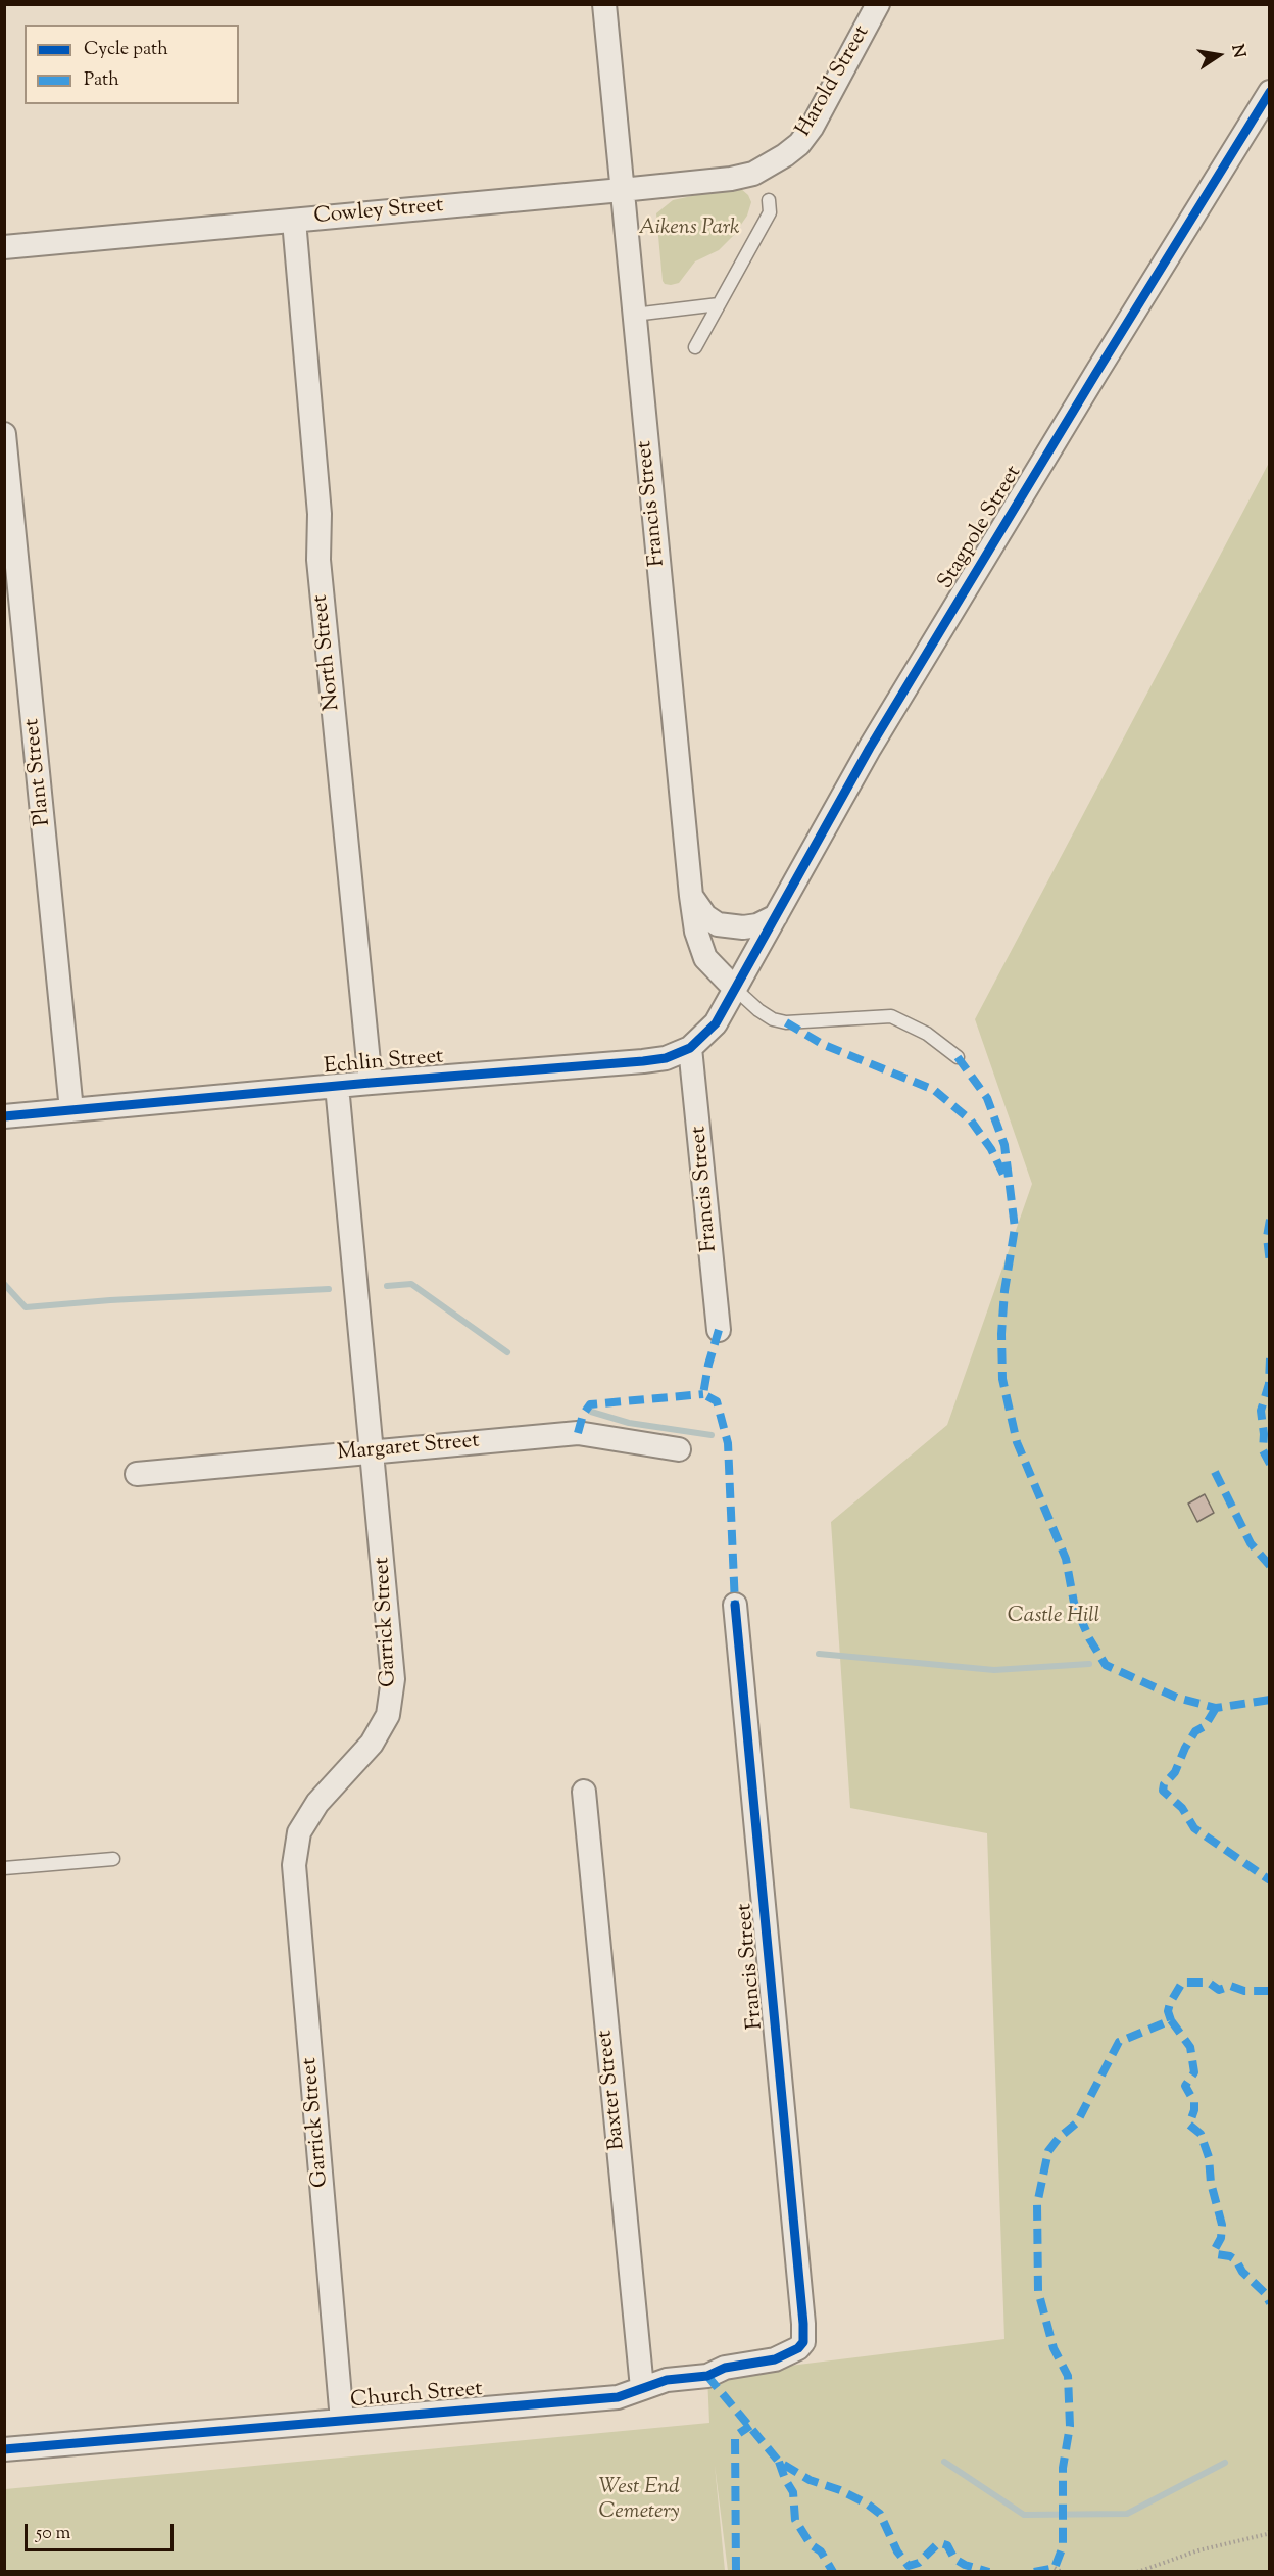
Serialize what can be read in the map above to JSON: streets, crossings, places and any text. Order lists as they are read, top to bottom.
{
  "streets": {
    "street": [
      "Harold Street",
      "Cowley Street",
      "Francis Street",
      "Stagpole Street",
      "North Street",
      "Plant Street",
      "Echlin Street",
      "Margaret Street",
      "Garrick Street",
      "Baxter Street",
      "Church Street"
    ]
  },
  "crossings": [
    ["Harold Street", "Cowley Street"],
    ["Cowley Street", "Francis Street"],
    ["Cowley Street", "North Street"],
    ["Francis Street", "Stagpole Street"],
    ["Francis Street", "Echlin Street"],
    ["Francis Street", "Church Street"],
    ["Stagpole Street", "Echlin Street"],
    ["North Street", "Echlin Street"],
    ["Plant Street", "Echlin Street"],
    ["Echlin Street", "Garrick Street"],
    ["Margaret Street", "Garrick Street"],
    ["Garrick Street", "Church Street"],
    ["Baxter Street", "Church Street"]
  ],
  "parks": ["Aikens Park", "Castle Hill", "West End Cemetery"],
  "legend": ["Cycle path", "Path"],
  "scale_bar": "50 m",
  "north": "right"
}
